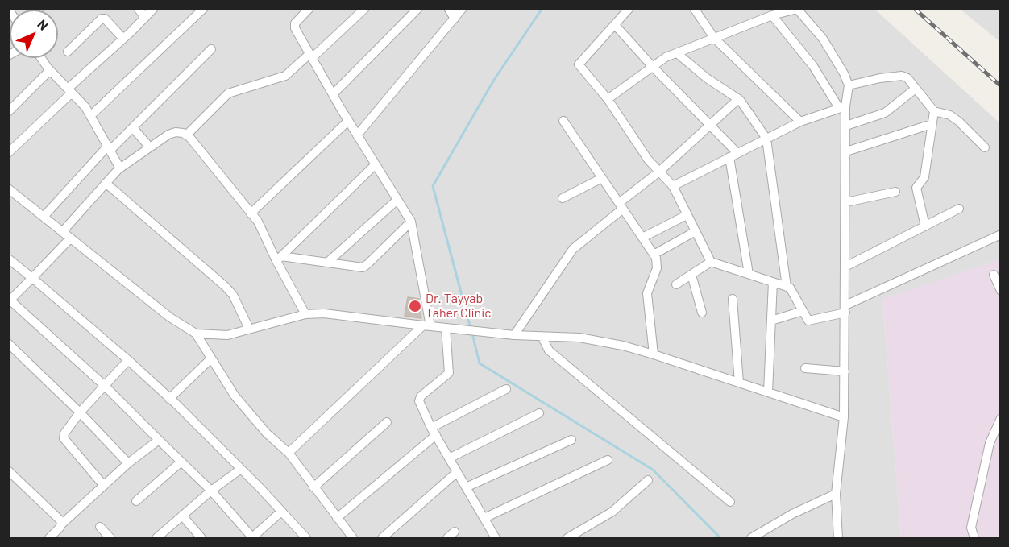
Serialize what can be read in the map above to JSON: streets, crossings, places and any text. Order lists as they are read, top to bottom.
{
  "places": ["Dr. Tayyab Taher Clinic"],
  "north": "top right"
}
